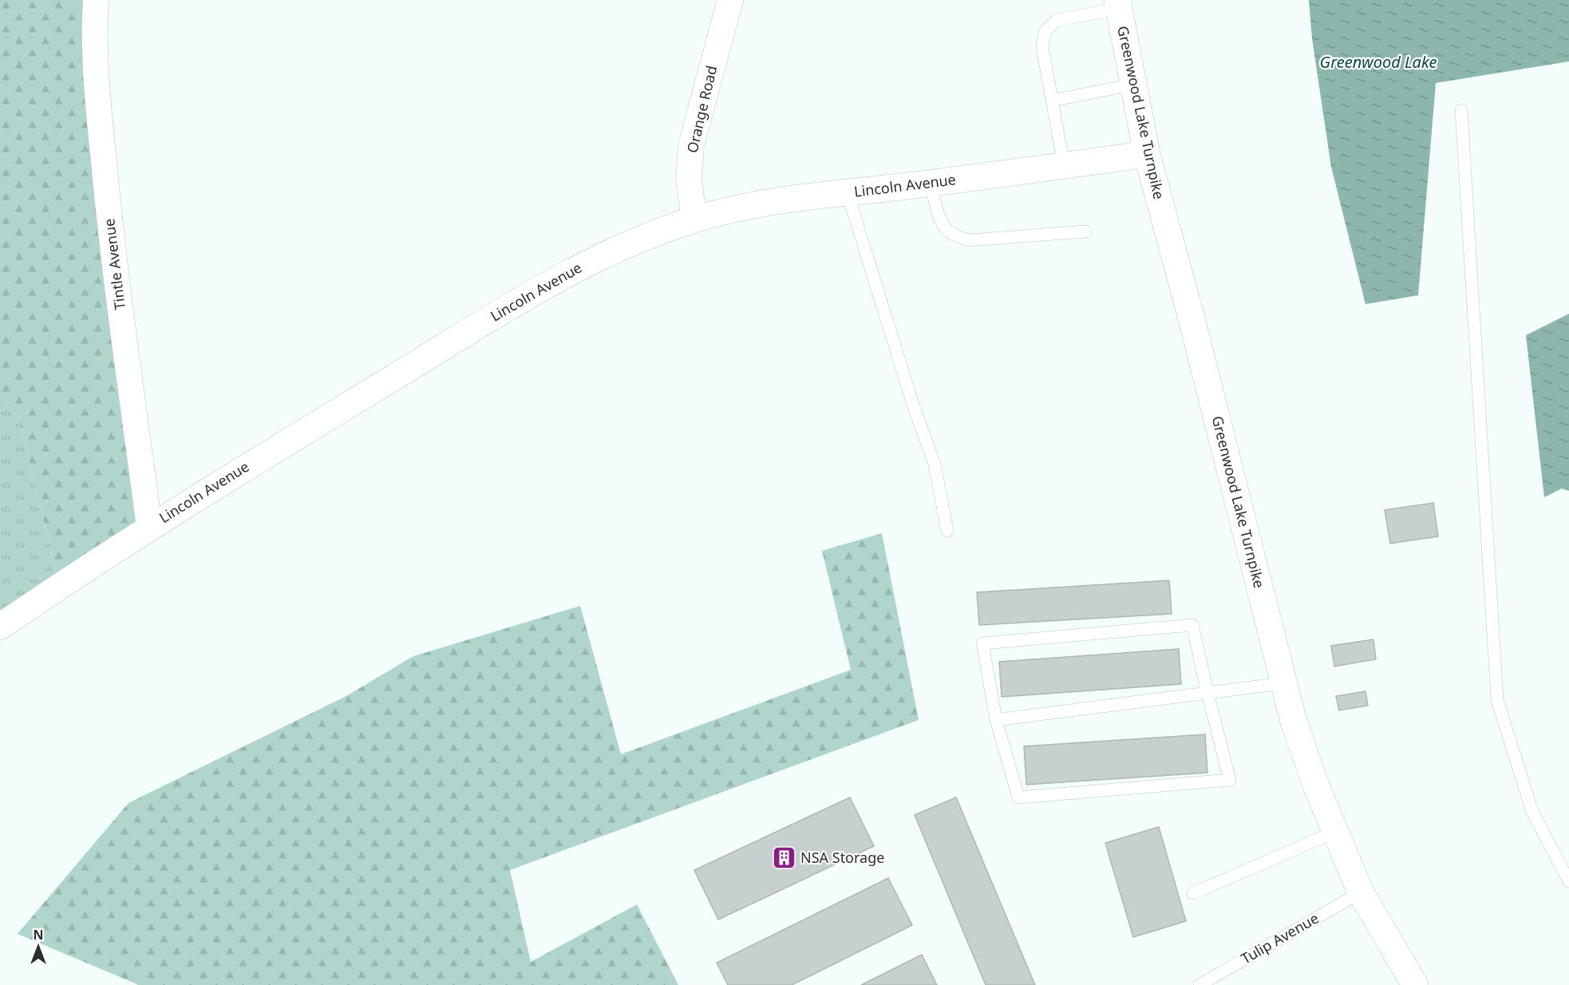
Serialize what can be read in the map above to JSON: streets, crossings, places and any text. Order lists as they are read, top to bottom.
{
  "streets": {
    "street": [
      "Orange Road",
      "Greenwood Lake Turnpike",
      "Lincoln Avenue",
      "Tintle Avenue"
    ],
    "lane": ["Tulip Avenue"]
  },
  "crossings": [
    ["Orange Road", "Lincoln Avenue"],
    ["Greenwood Lake Turnpike", "Lincoln Avenue"],
    ["Greenwood Lake Turnpike", "Tulip Avenue"],
    ["Lincoln Avenue", "Tintle Avenue"]
  ],
  "water": ["Greenwood Lake"],
  "places": {
    "building": ["NSA Storage"]
  },
  "north": "top"
}
